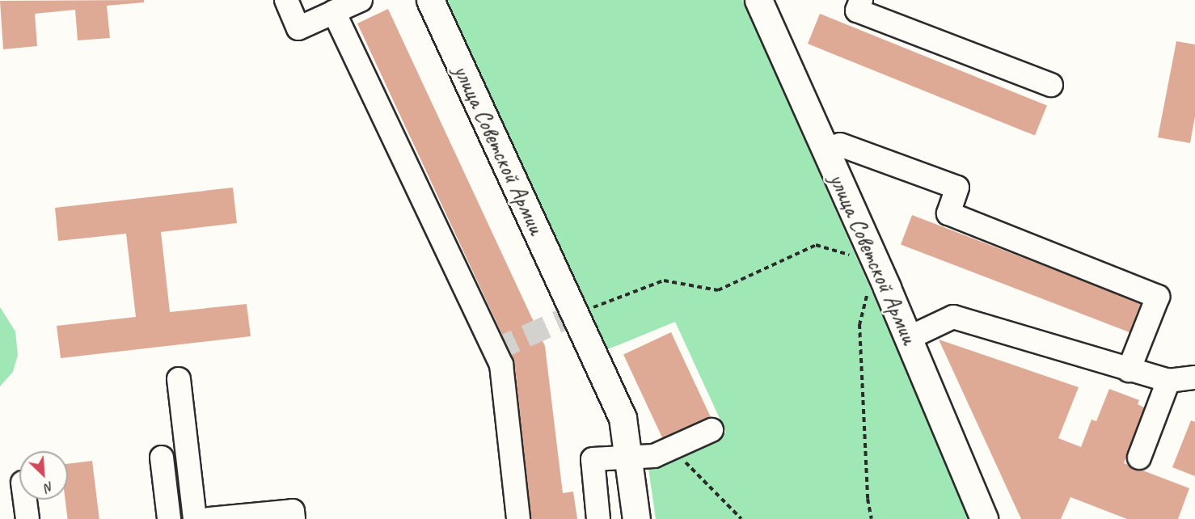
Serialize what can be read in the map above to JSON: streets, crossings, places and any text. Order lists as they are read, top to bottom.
{
  "streets": {
    "main road": ["улица Советской Армии"]
  },
  "north": "bottom right"
}
